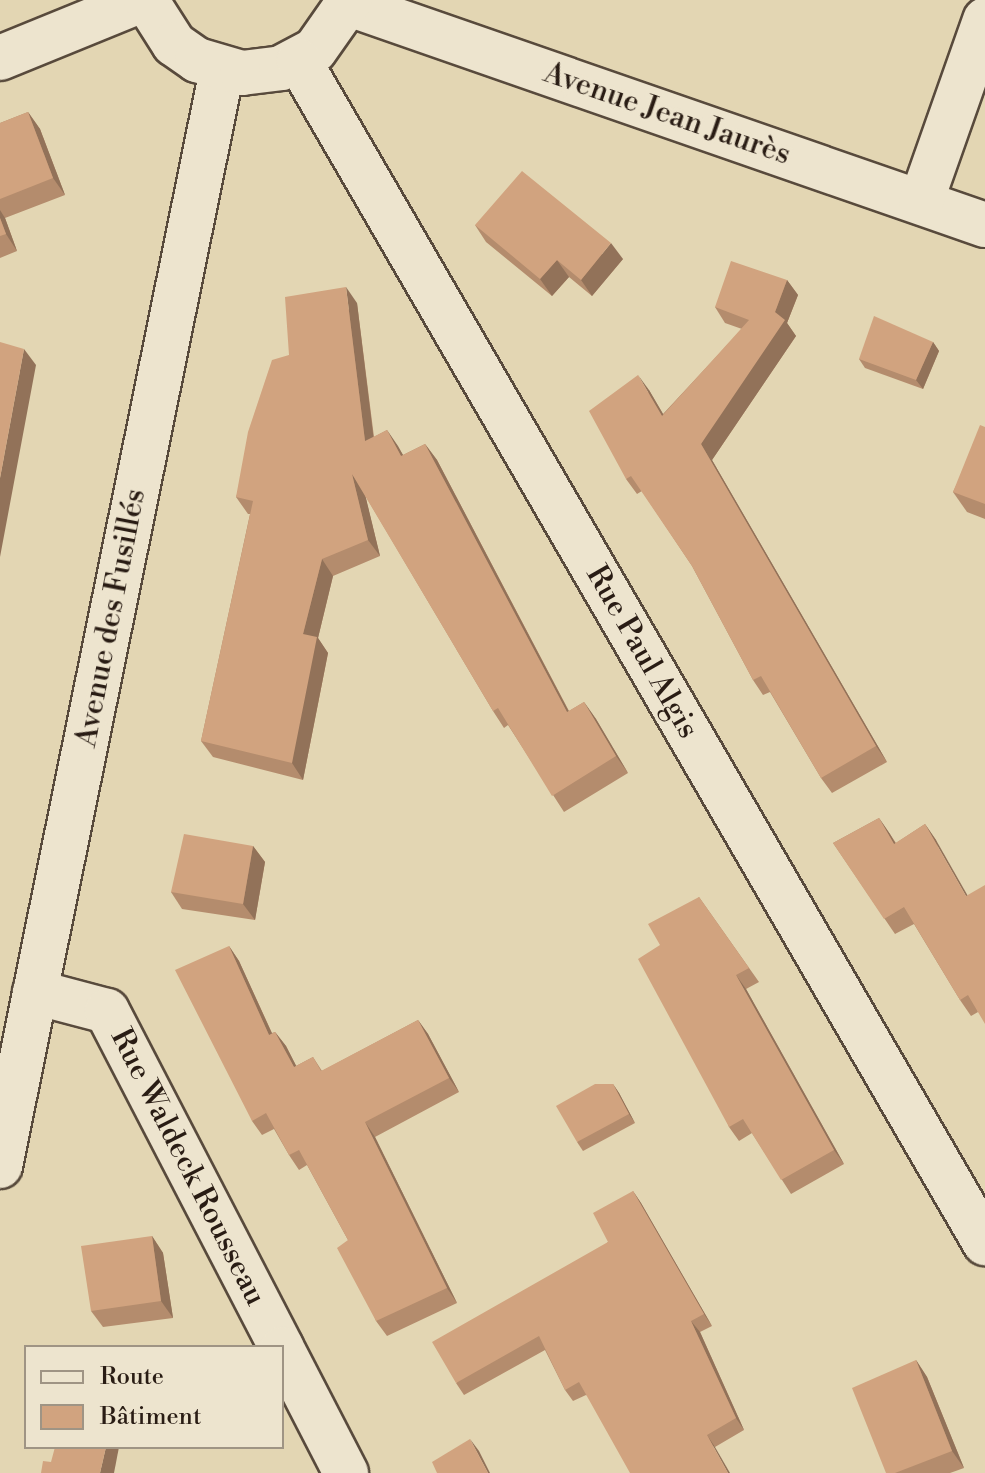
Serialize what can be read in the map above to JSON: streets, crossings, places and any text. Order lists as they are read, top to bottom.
{
  "streets": {
    "street": [
      "Avenue Jean Jaurès",
      "Avenue des Fusillés",
      "Rue Paul Algis",
      "Rue Waldeck Rousseau"
    ]
  },
  "crossings": [
    ["Avenue des Fusillés", "Rue Waldeck Rousseau"]
  ],
  "legend": ["Route", "Bâtiment"]
}
